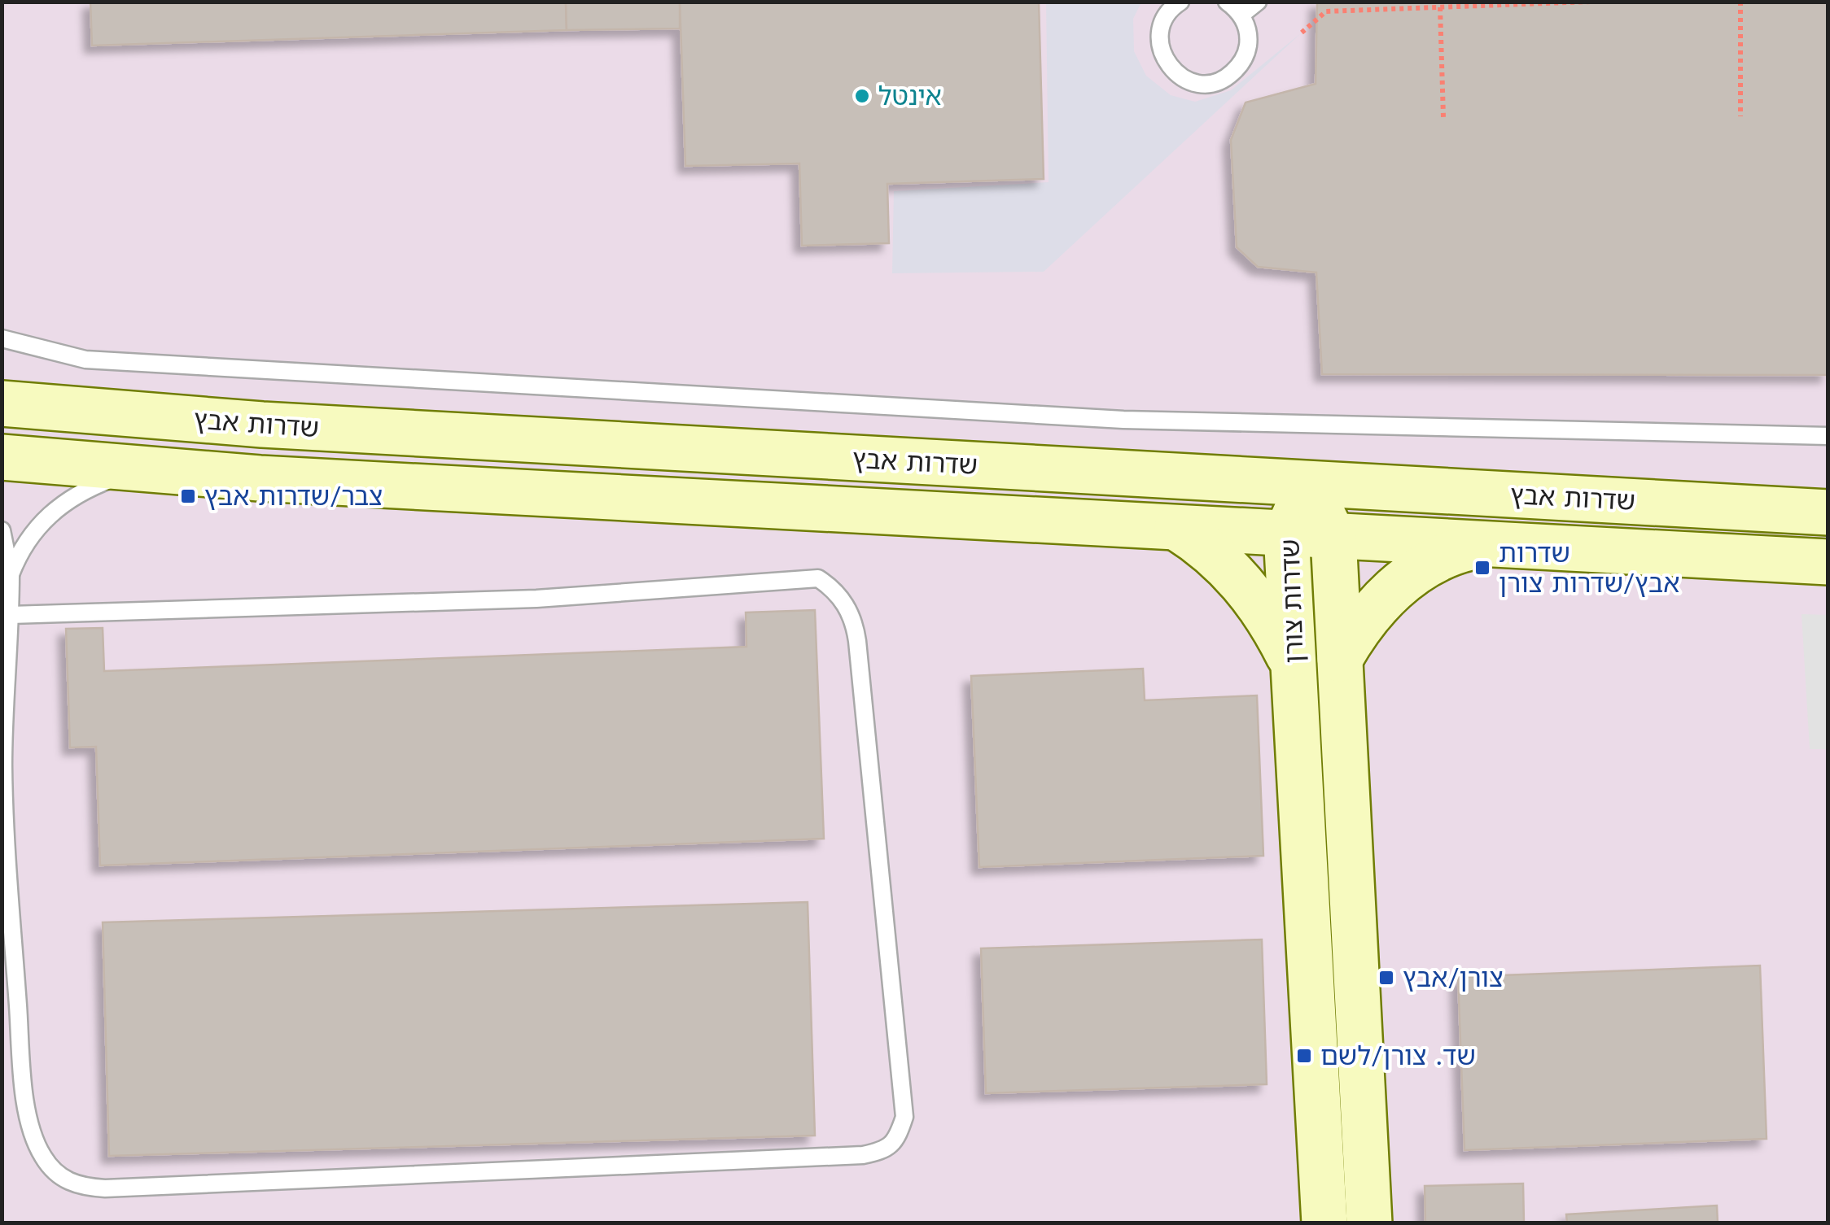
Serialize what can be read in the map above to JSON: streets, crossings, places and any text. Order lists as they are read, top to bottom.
{
  "streets": {
    "street": ["שדרות אבץ", "שדרות צורן"]
  },
  "crossings": [
    ["שדרות אבץ", "שדרות צורן"]
  ],
  "places": {
    "other": ["אינטל"],
    "transit": [
      "צבר/שדרות אבץ",
      "שדרות אבץ/שדרות צורן",
      "צורן/אבץ",
      "שד. צורן/לשם"
    ]
  }
}
